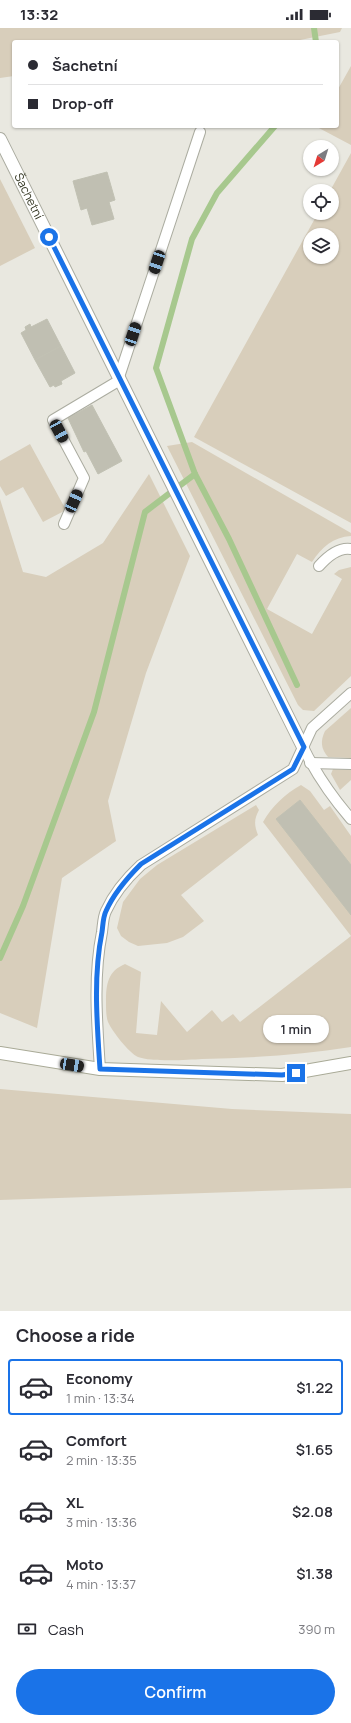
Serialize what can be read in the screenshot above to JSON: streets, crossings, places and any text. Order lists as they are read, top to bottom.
{
  "streets": {
    "street": ["Šachetní"]
  },
  "north": "bottom left",
  "page": {
    "status": "13:32",
    "banner": ["Šachetní", "Drop-off"],
    "bubble": "1 min",
    "heading": "Choose a ride",
    "list": [
      {
        "name": "Economy",
        "note": "1 min · 13:34",
        "value": "$1.22"
      },
      {
        "name": "Comfort",
        "note": "2 min · 13:35",
        "value": "$1.65"
      },
      {
        "name": "XL",
        "note": "3 min · 13:36",
        "value": "$2.08"
      },
      {
        "name": "Moto",
        "note": "4 min · 13:37",
        "value": "$1.38"
      }
    ],
    "pay": ["Cash", "390 m"],
    "buttons": "Confirm"
  }
}
